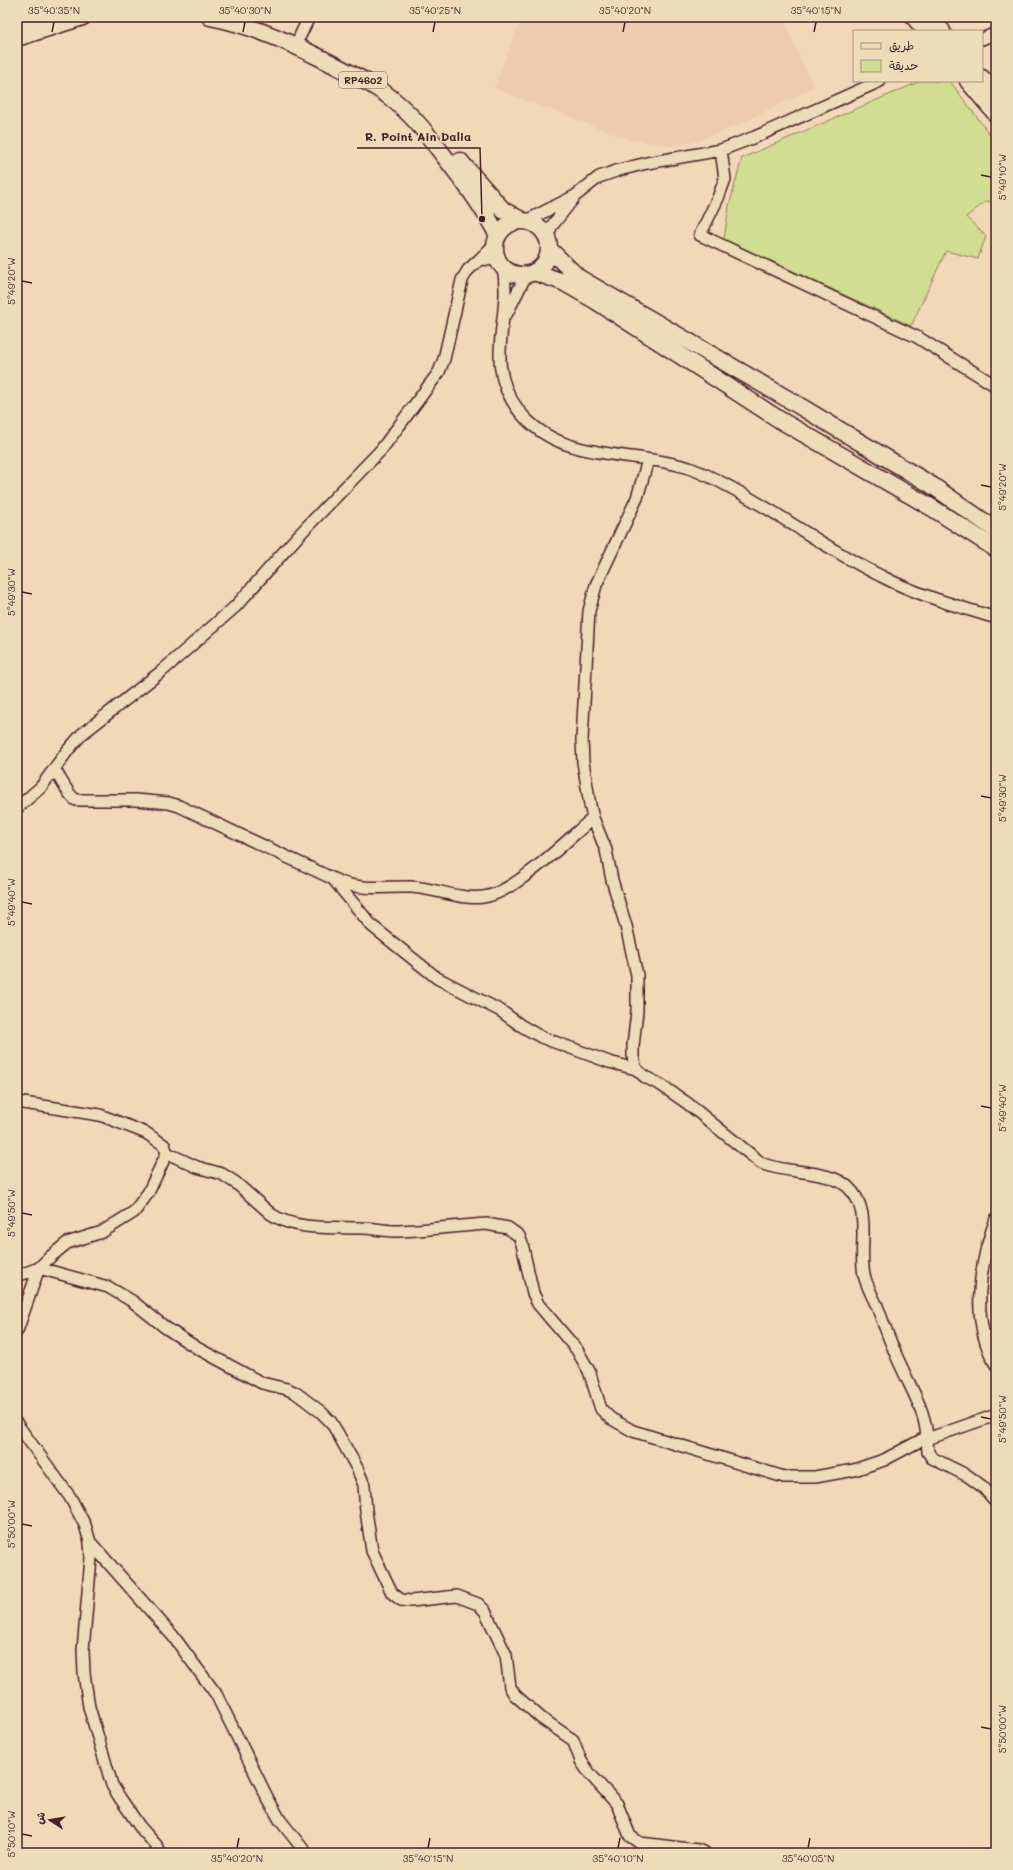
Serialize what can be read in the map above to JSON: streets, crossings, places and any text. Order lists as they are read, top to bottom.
{
  "streets": {
    "highway": ["RP4602"]
  },
  "places": ["R. Point Ain Dalia"],
  "legend": ["طريق", "حديقة"],
  "north": "left",
  "coordinates": [
    "35°40'35\"N",
    "35°40'30\"N",
    "35°40'25\"N",
    "35°40'20\"N",
    "35°40'15\"N",
    "5°49'10\"W",
    "5°49'20\"W",
    "5°49'30\"W",
    "5°49'40\"W",
    "5°49'50\"W",
    "5°50'00\"W",
    "5°50'10\"W",
    "35°40'10\"N",
    "35°40'05\"N"
  ]
}
